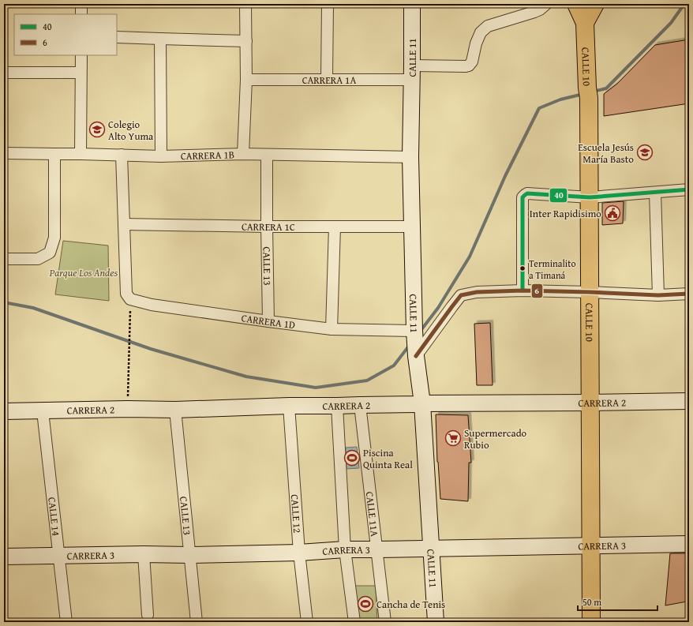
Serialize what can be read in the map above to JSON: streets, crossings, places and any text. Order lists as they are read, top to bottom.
{
  "streets": {
    "main road": [
      "CALLE 11",
      "CALLE 10",
      "CARRERA 2",
      "CARRERA 3"
    ],
    "street": [
      "CARRERA 1A",
      "CARRERA 1B",
      "CARRERA 1C",
      "CALLE 13",
      "CARRERA 1D",
      "CALLE 12",
      "CALLE 11A",
      "CALLE 14"
    ]
  },
  "crossings": [
    ["CALLE 11", "CARRERA 1A"],
    ["CALLE 11", "CARRERA 1B"],
    ["CALLE 11", "CARRERA 1C"],
    ["CALLE 11", "CARRERA 1D"],
    ["CALLE 11", "CARRERA 2"],
    ["CALLE 11", "CARRERA 3"],
    ["CALLE 10", "CARRERA 2"],
    ["CALLE 10", "CARRERA 3"],
    ["CARRERA 1B", "CALLE 13"],
    ["CARRERA 1C", "CALLE 13"],
    ["CALLE 13", "CARRERA 1D"],
    ["CALLE 13", "CARRERA 2"],
    ["CALLE 13", "CARRERA 3"],
    ["CARRERA 2", "CALLE 12"],
    ["CARRERA 2", "CALLE 11A"],
    ["CARRERA 2", "CALLE 14"],
    ["CALLE 12", "CARRERA 3"],
    ["CALLE 11A", "CARRERA 3"],
    ["CALLE 14", "CARRERA 3"]
  ],
  "parks": ["Parque Los Andes"],
  "places": {
    "school or university": ["Colegio Alto Yuma", "Escuela Jesús María Basto"],
    "public building": ["Inter Rapidisimo"],
    "other": ["Terminalito a Timaná"],
    "supermarket": ["Supermercado Rubio"],
    "sports": ["Piscina Quinta Real", "Cancha de Tenis"]
  },
  "lines": ["transit line 40", "transit line 6"],
  "legend": ["40", "6"],
  "scale_bar": "50 m"
}
